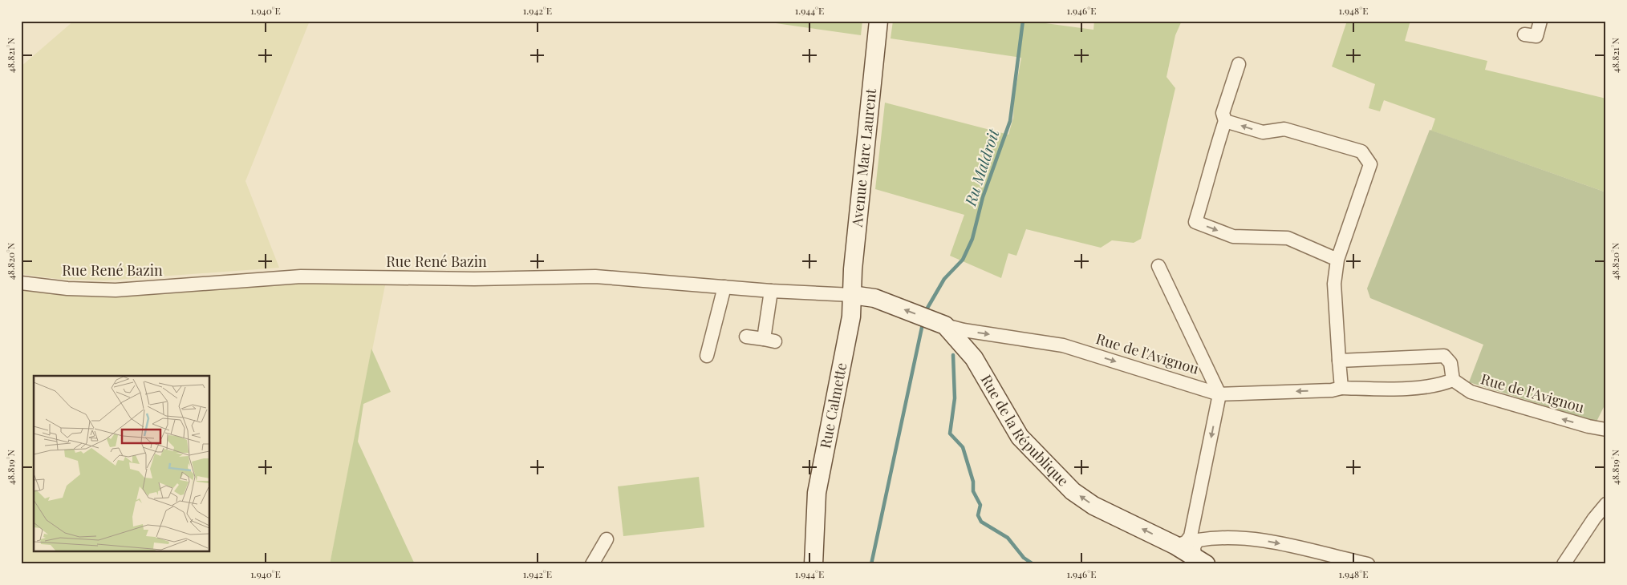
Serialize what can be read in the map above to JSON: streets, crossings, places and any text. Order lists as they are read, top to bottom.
{
  "streets": {
    "street": [
      "Avenue Marc Laurent",
      "Rue René Bazin",
      "Rue de l'Avignou",
      "Rue Calmette",
      "Rue de la République"
    ]
  },
  "crossings": [
    ["Avenue Marc Laurent", "Rue René Bazin"],
    ["Avenue Marc Laurent", "Rue Calmette"],
    ["Avenue Marc Laurent", "Rue de la République"],
    ["Rue René Bazin", "Rue Calmette"],
    ["Rue René Bazin", "Rue de la République"],
    ["Rue de l'Avignou", "Rue de la République"],
    ["Rue Calmette", "Rue de la République"]
  ],
  "one_way": ["Rue de la République"],
  "water": ["Ru Maldroit"],
  "coordinates": [
    "1.940°E",
    "1.942°E",
    "1.944°E",
    "1.946°E",
    "1.948°E",
    "48.821°N",
    "48.820°N",
    "48.819°N"
  ]
}
